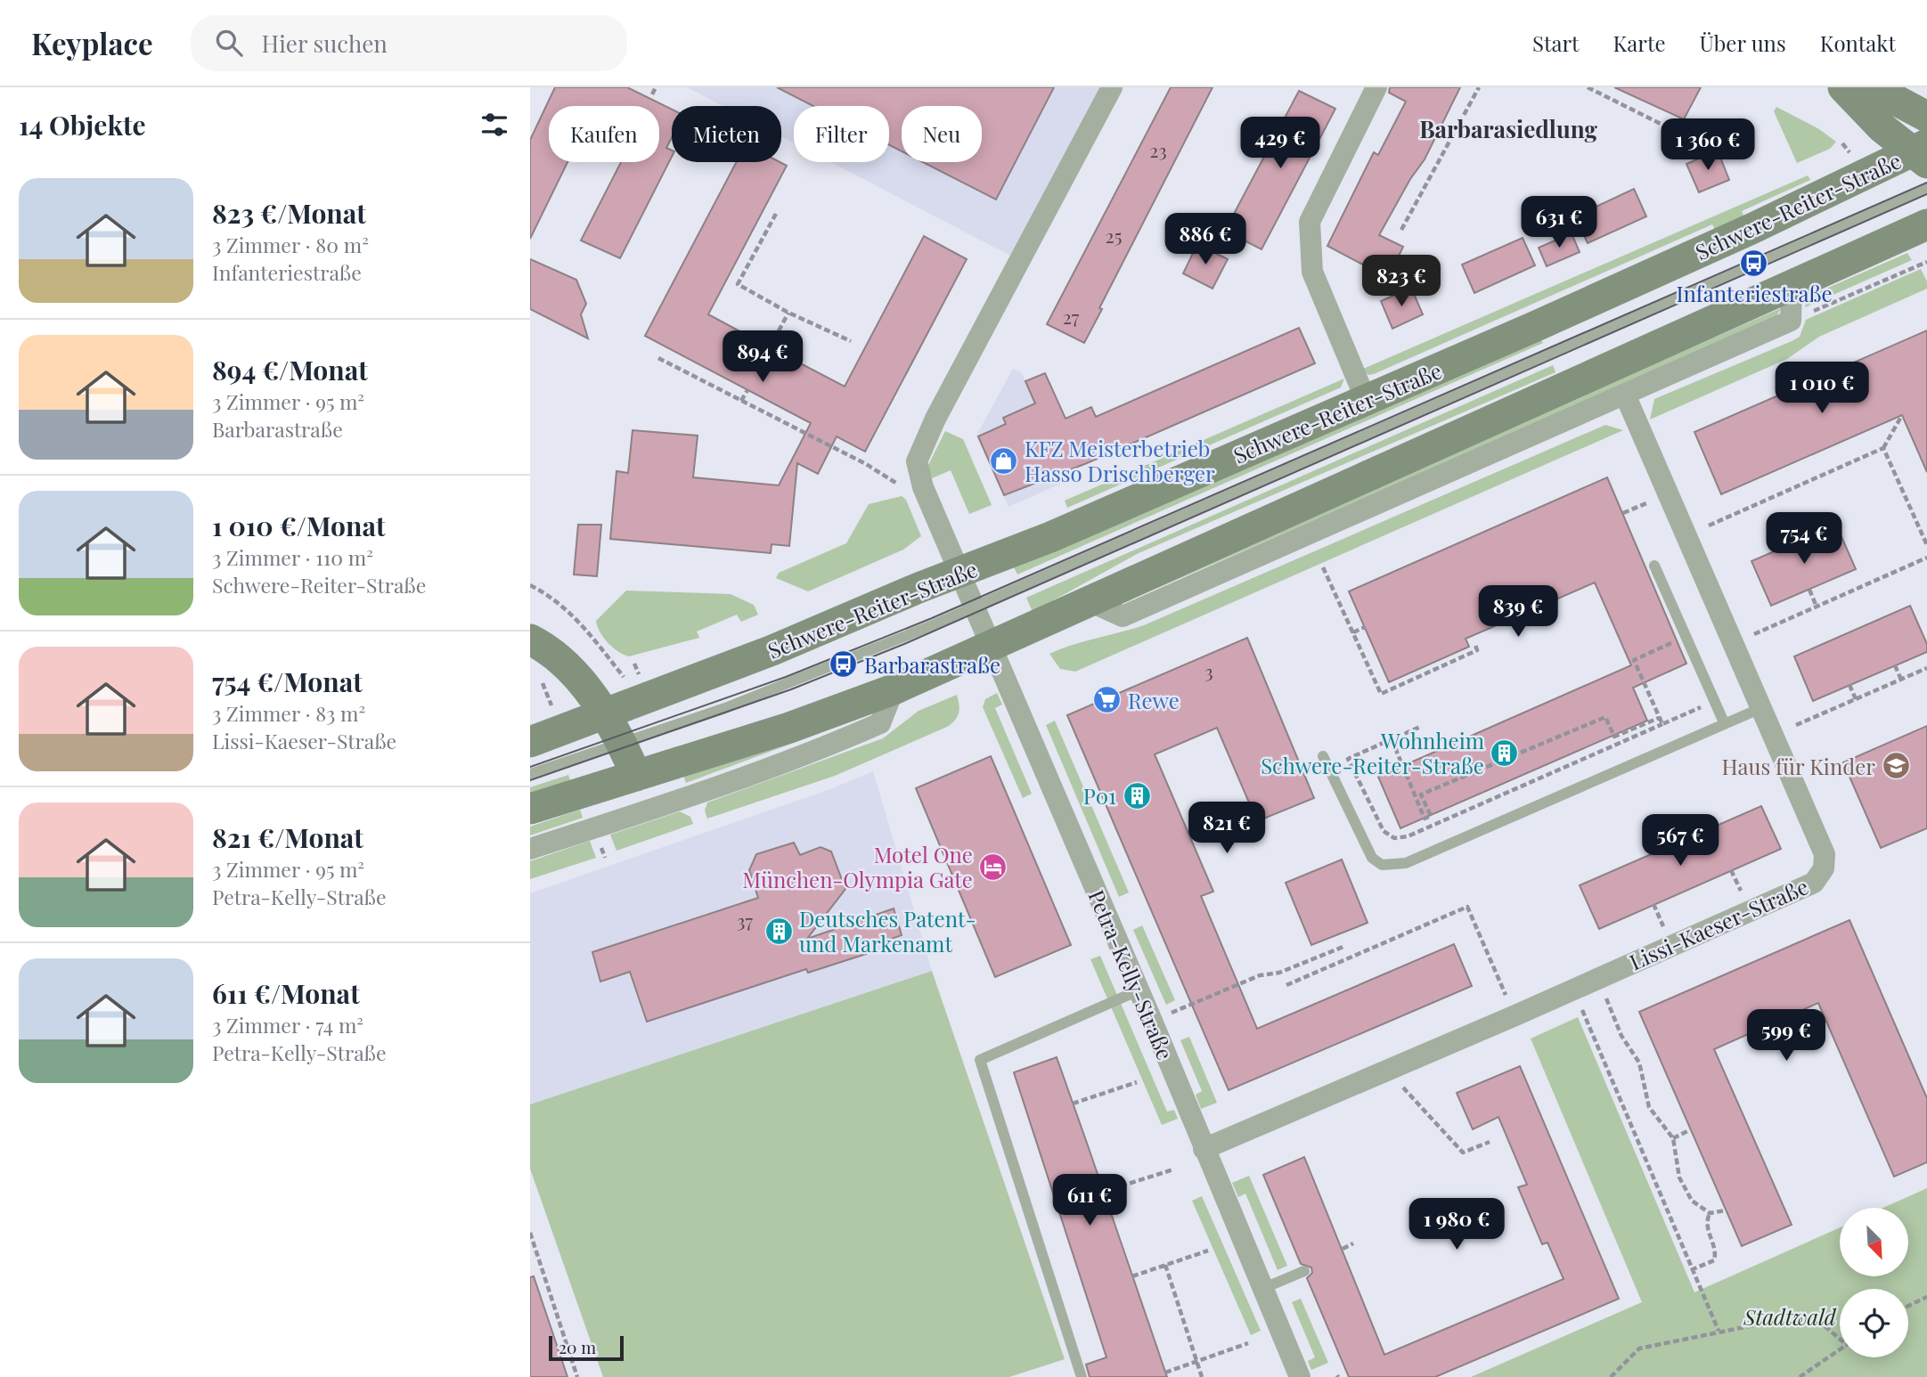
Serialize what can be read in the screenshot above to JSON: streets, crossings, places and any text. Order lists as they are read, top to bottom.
{
  "streets": {
    "main road": ["Schwere-Reiter-Straße"],
    "street": ["Lissi-Kaeser-Straße", "Petra-Kelly-Straße"]
  },
  "crossings": [
    ["Schwere-Reiter-Straße", "Petra-Kelly-Straße"],
    ["Lissi-Kaeser-Straße", "Petra-Kelly-Straße"]
  ],
  "districts": ["Barbarasiedlung"],
  "parks": ["Stadtwald"],
  "places": {
    "bus stop": ["Infanteriestraße", "Barbarastraße"],
    "shop": ["KFZ Meisterbetrieb Hasso Drischberger"],
    "supermarket": ["Rewe"],
    "building": ["Wohnheim Schwere-Reiter-Straße", "P01", "Deutsches Patent- und Markenamt"],
    "school or university": ["Haus für Kinder"],
    "hotel": ["Motel One München-Olympia Gate"]
  },
  "house_numbers": [
    "23",
    "25",
    "27",
    "3",
    "37"
  ],
  "scale_bar": "20 m",
  "north": "bottom right",
  "page": {
    "header": "Keyplace",
    "search": "Hier suchen",
    "nav": [
      "Start",
      "Karte",
      "Über uns",
      "Kontakt"
    ],
    "heading": "14 Objekte",
    "chip": [
      "Kaufen",
      "Mieten",
      "Filter",
      "Neu"
    ],
    "price": [
      "429 €",
      "1 360 €",
      "631 €",
      "886 €",
      "823 €",
      "894 €",
      "1 010 €",
      "754 €",
      "839 €",
      "821 €",
      "567 €",
      "599 €",
      "611 €",
      "1 980 €"
    ],
    "list": [
      {
        "name": "823 €/Monat",
        "note": "3 Zimmer · 80 m² · Infanteriestraße"
      },
      {
        "name": "894 €/Monat",
        "note": "3 Zimmer · 95 m² · Barbarastraße"
      },
      {
        "name": "1 010 €/Monat",
        "note": "3 Zimmer · 110 m² · Schwere-Reiter-Straße"
      },
      {
        "name": "754 €/Monat",
        "note": "3 Zimmer · 83 m² · Lissi-Kaeser-Straße"
      },
      {
        "name": "821 €/Monat",
        "note": "3 Zimmer · 95 m² · Petra-Kelly-Straße"
      },
      {
        "name": "611 €/Monat",
        "note": "3 Zimmer · 74 m² · Petra-Kelly-Straße"
      }
    ],
    "scale": "20 m"
  }
}
